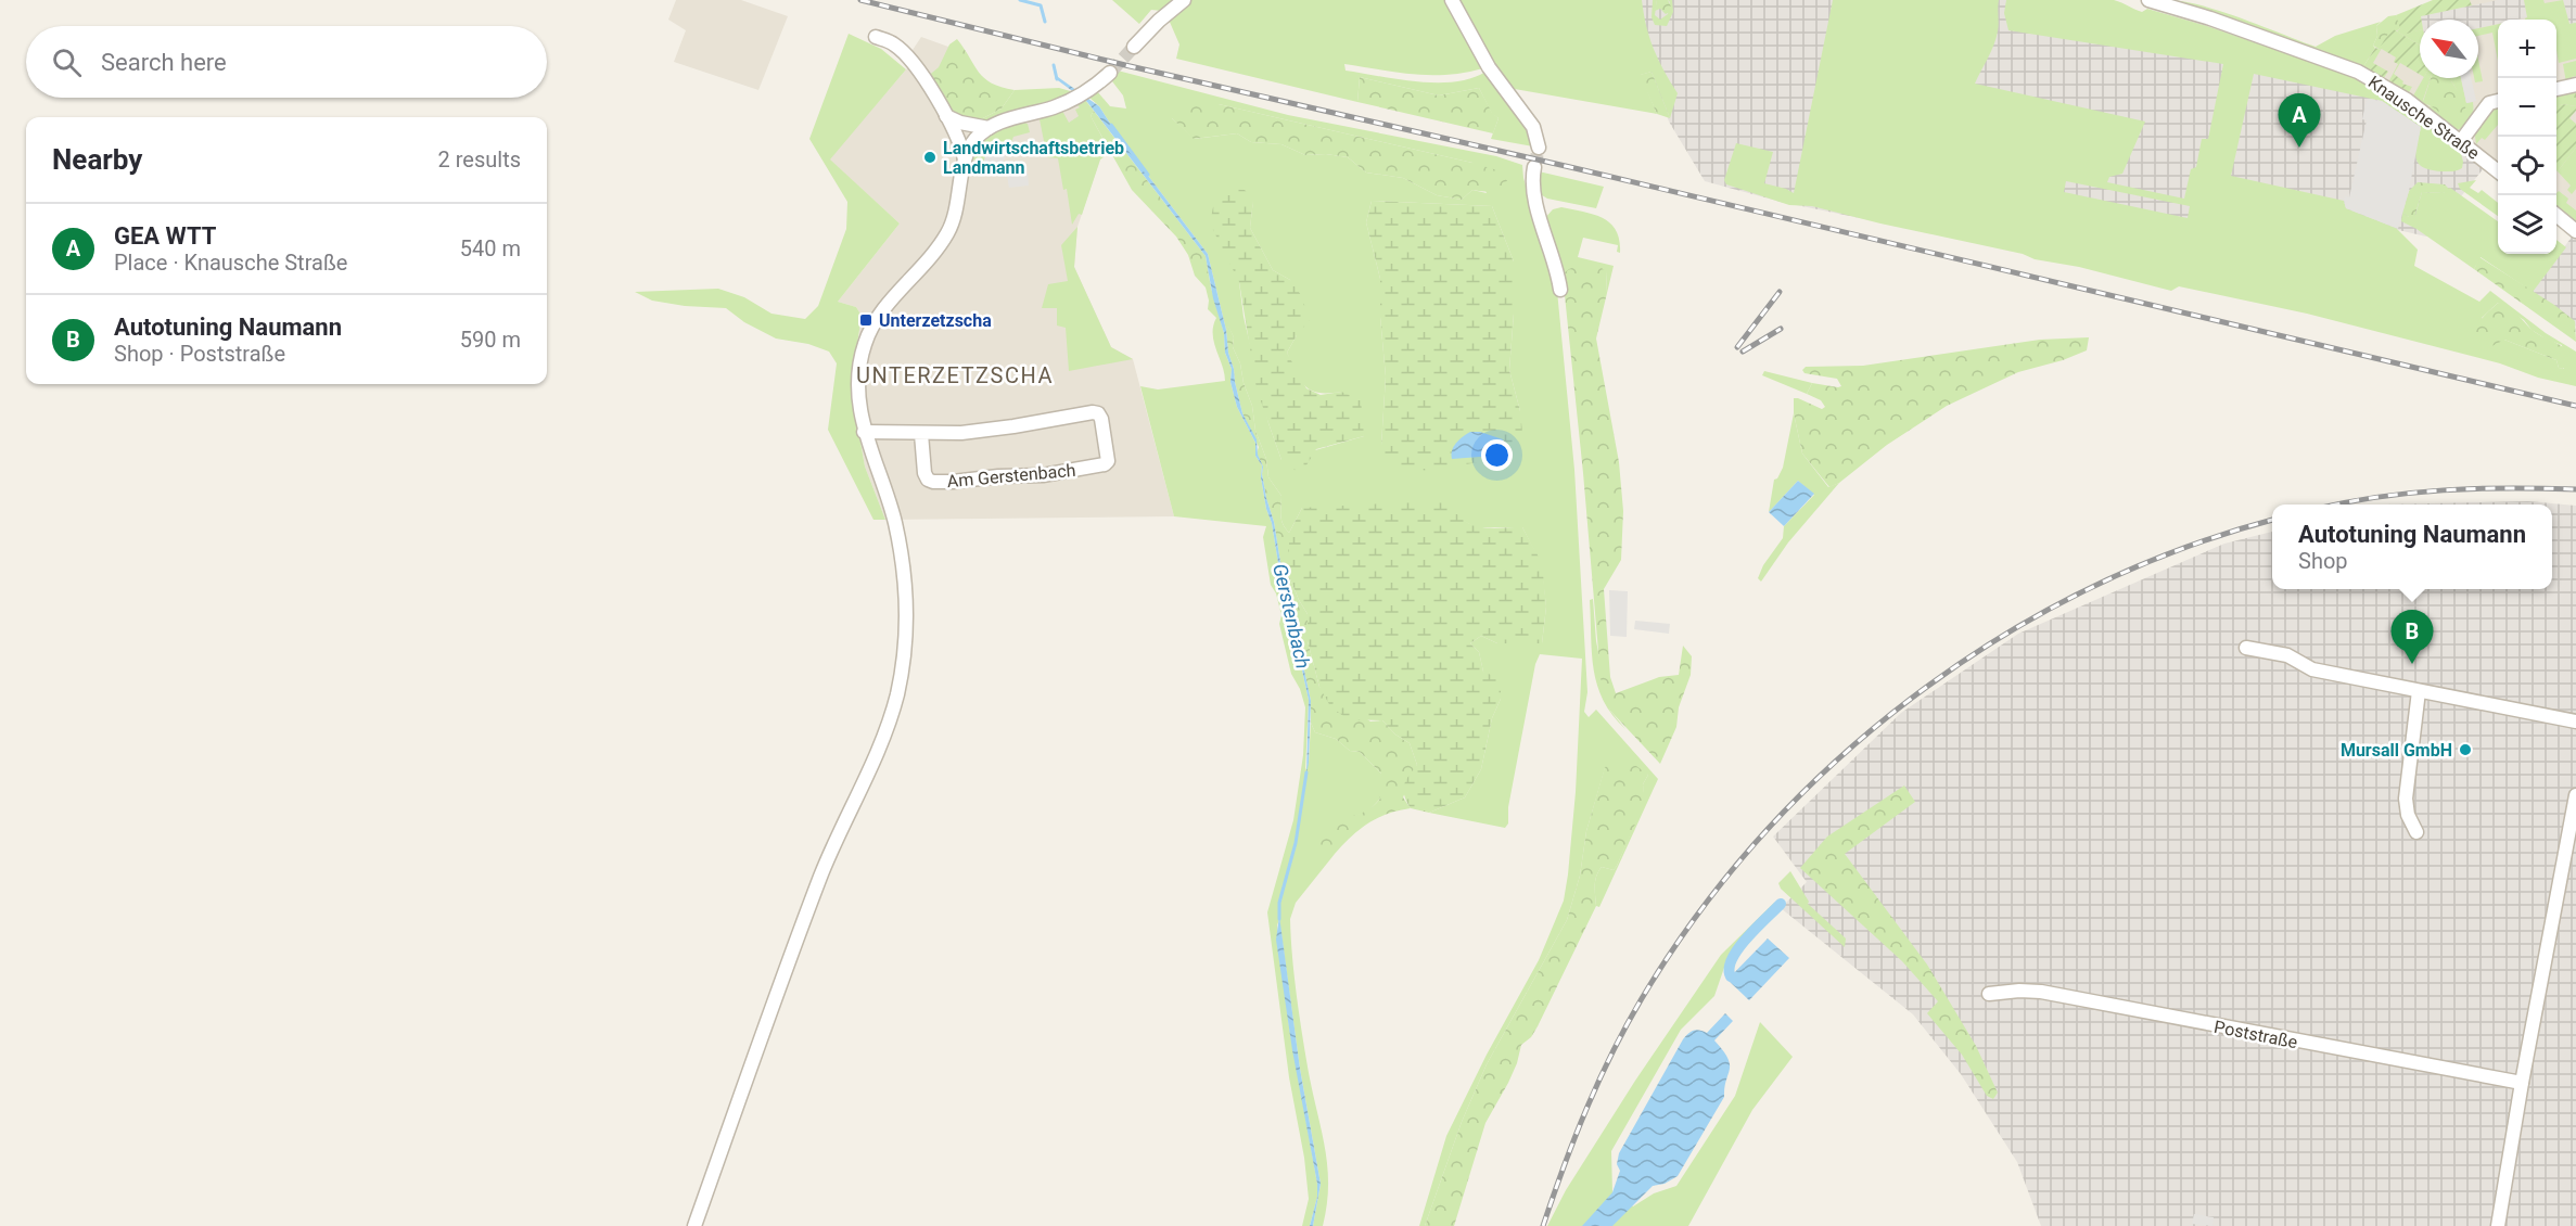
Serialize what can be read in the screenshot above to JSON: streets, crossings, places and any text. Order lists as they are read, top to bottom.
{
  "streets": {
    "street": ["Knausche Straße", "Am Gerstenbach", "Poststraße"]
  },
  "districts": ["UNTERZETZSCHA"],
  "water": ["Gerstenbach"],
  "places": {
    "other": ["Landwirtschaftsbetrieb Landmann", "Mursall GmbH"],
    "transit": ["Unterzetzscha"]
  },
  "north": "top left",
  "page": {
    "map_buttons": ["+", "−"],
    "search": "Search here",
    "pins": ["A", "B"],
    "heading": ["Nearby", "2 results"],
    "list": [
      {
        "mark": "A",
        "name": "GEA WTT",
        "note": "Place · Knausche Straße",
        "value": "540 m"
      },
      {
        "mark": "B",
        "name": "Autotuning Naumann",
        "note": "Shop · Poststraße",
        "value": "590 m"
      }
    ],
    "popup": ["Autotuning Naumann", "Shop"]
  }
}
